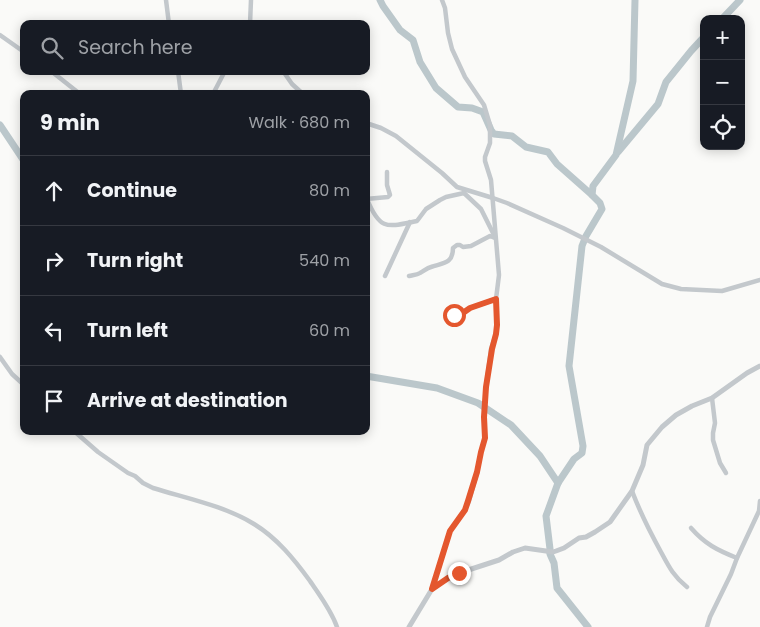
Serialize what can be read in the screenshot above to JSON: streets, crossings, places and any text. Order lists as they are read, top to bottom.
{
  "page": {
    "map_buttons": ["+", "−"],
    "search": "Search here",
    "heading": ["9 min", "Walk · 680 m"],
    "list": [
      ["Continue", "80 m"],
      ["Turn right", "540 m"],
      ["Turn left", "60 m"],
      "Arrive at destination"
    ]
  }
}
